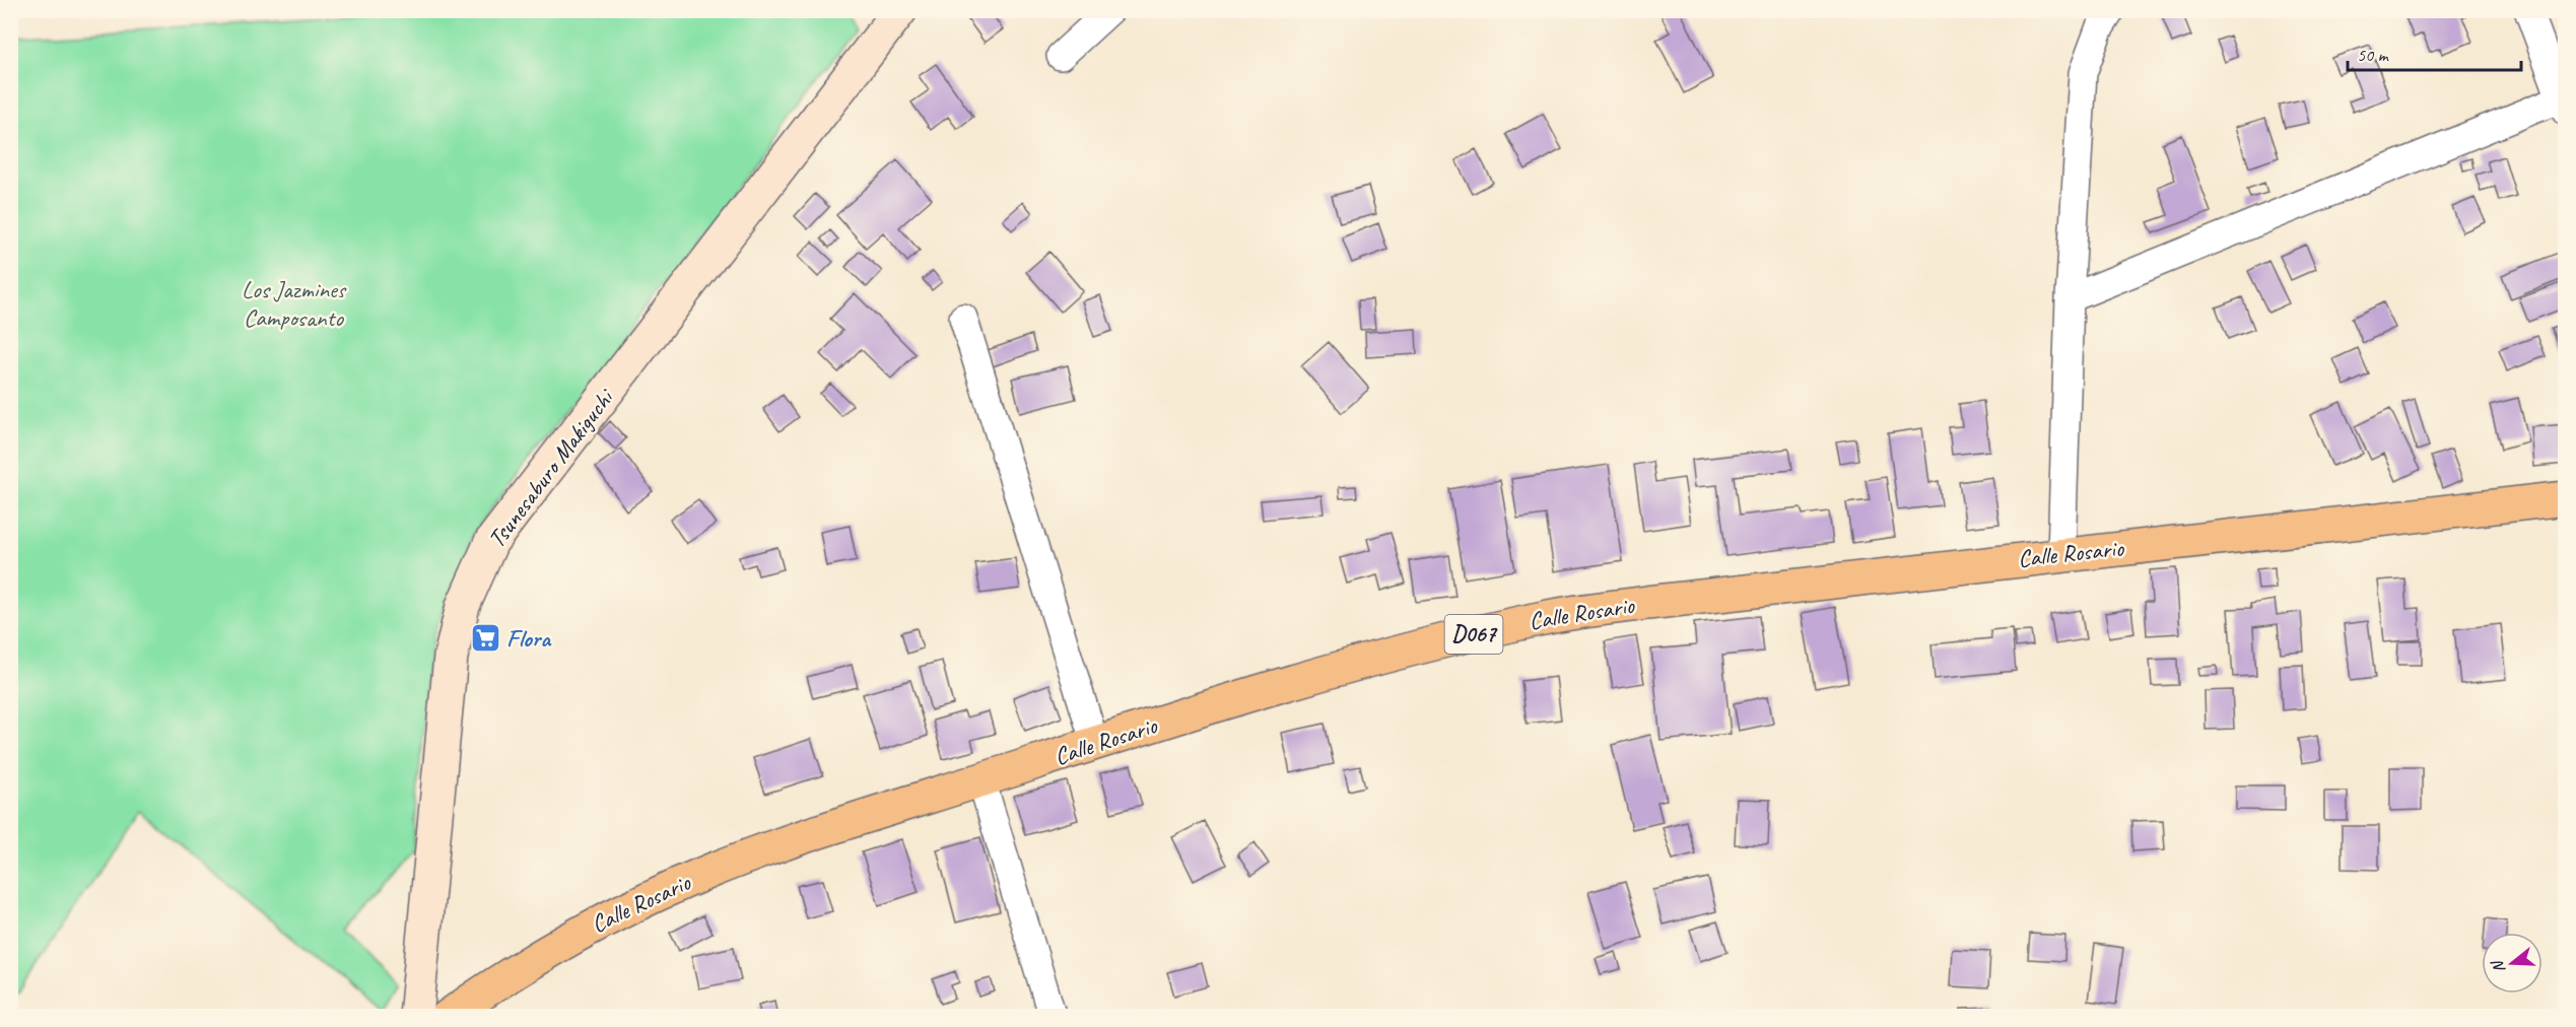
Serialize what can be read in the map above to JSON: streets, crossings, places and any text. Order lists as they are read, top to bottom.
{
  "streets": {
    "main road": ["Calle Rosario", "D067"],
    "street": ["Tsunesaburo Makiguchi"]
  },
  "parks": ["Los Jazmines Camposanto"],
  "places": {
    "supermarket": ["Flora"]
  },
  "scale_bar": "50 m",
  "north": "left"
}
